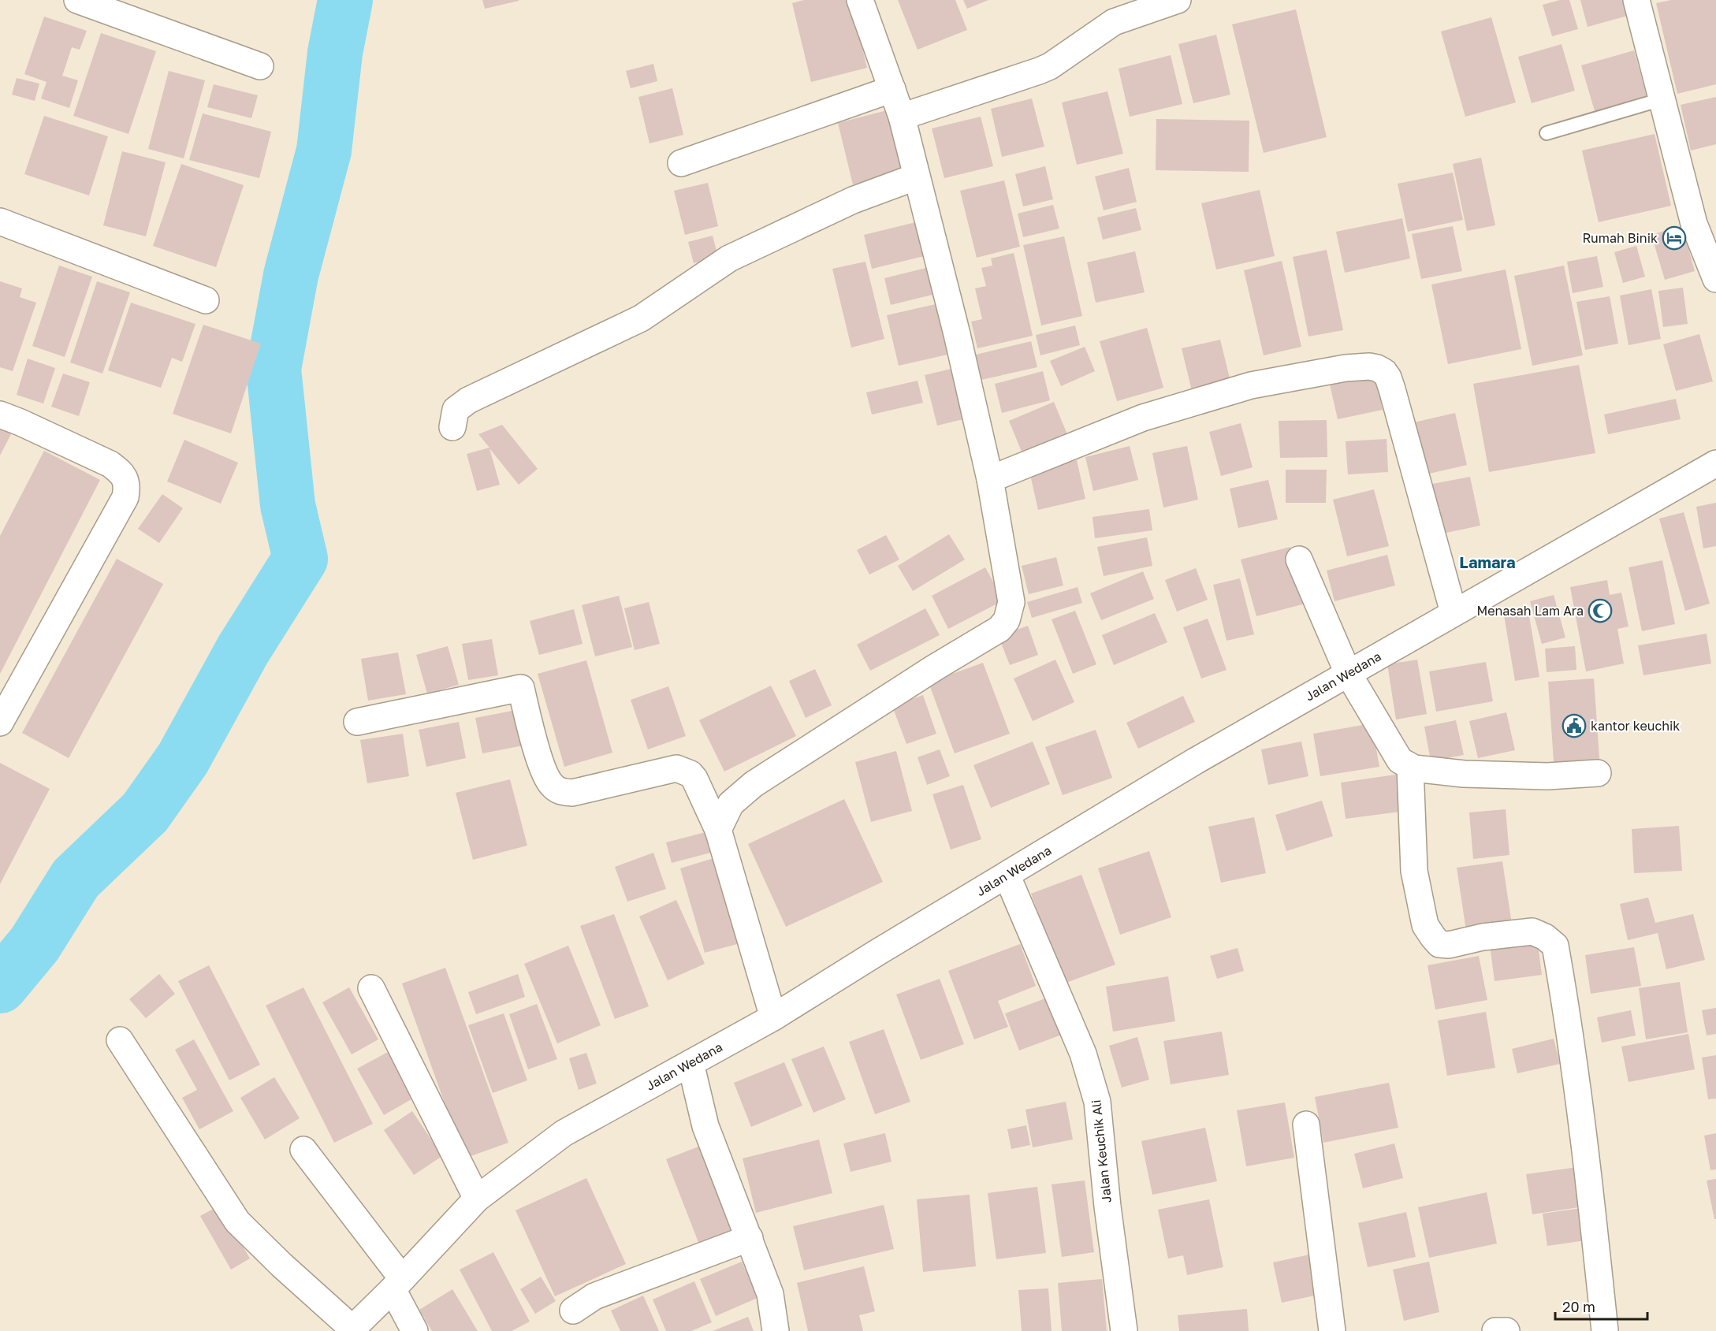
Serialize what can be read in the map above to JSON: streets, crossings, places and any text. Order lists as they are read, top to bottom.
{
  "streets": {
    "street": ["Jalan Wedana", "Jalan Keuchik Ali"]
  },
  "crossings": [
    ["Jalan Wedana", "Jalan Keuchik Ali"]
  ],
  "districts": ["Lamara"],
  "places": {
    "hotel": ["Rumah Binik"],
    "mosque": ["Menasah Lam Ara"],
    "public building": ["kantor keuchik"]
  },
  "scale_bar": "20 m"
}
